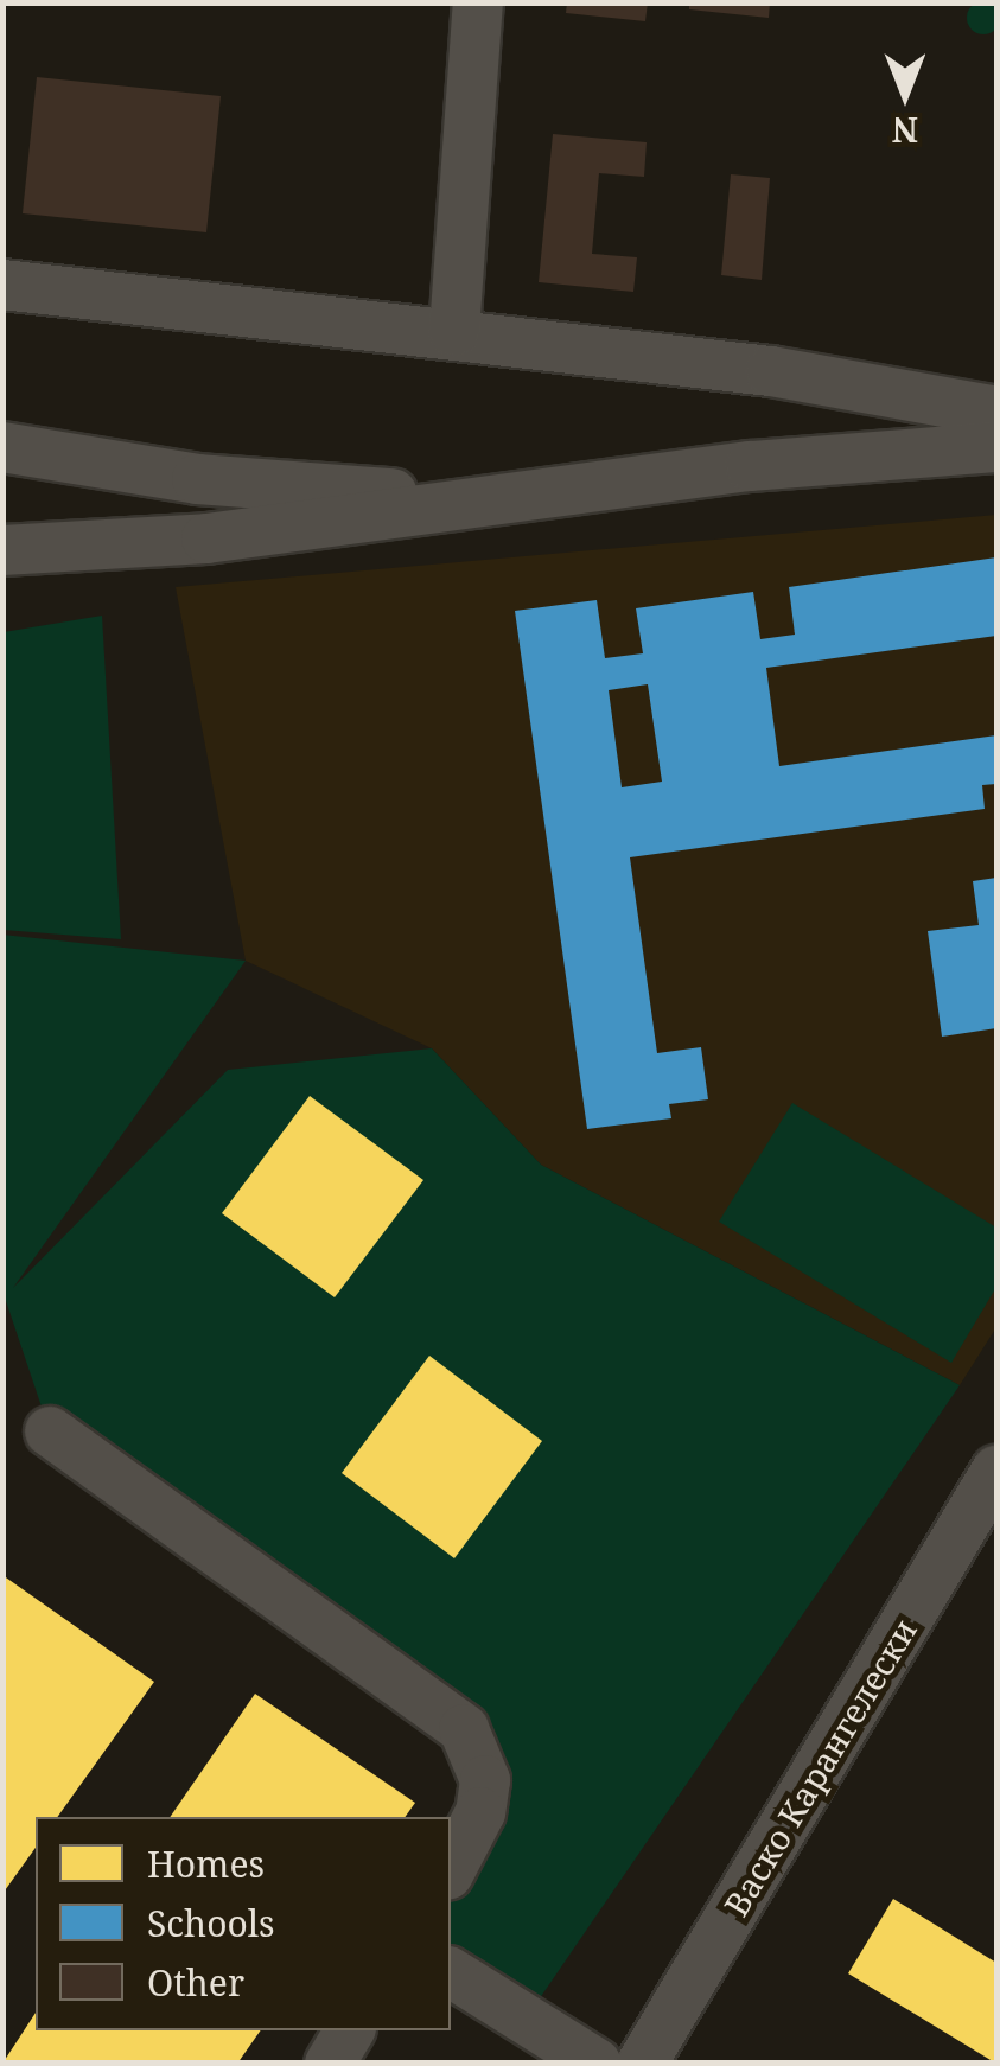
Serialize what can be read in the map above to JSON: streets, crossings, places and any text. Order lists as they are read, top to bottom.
{
  "streets": {
    "street": ["Васко Карангелески"]
  },
  "legend": ["Homes", "Schools", "Other"],
  "north": "bottom"
}
